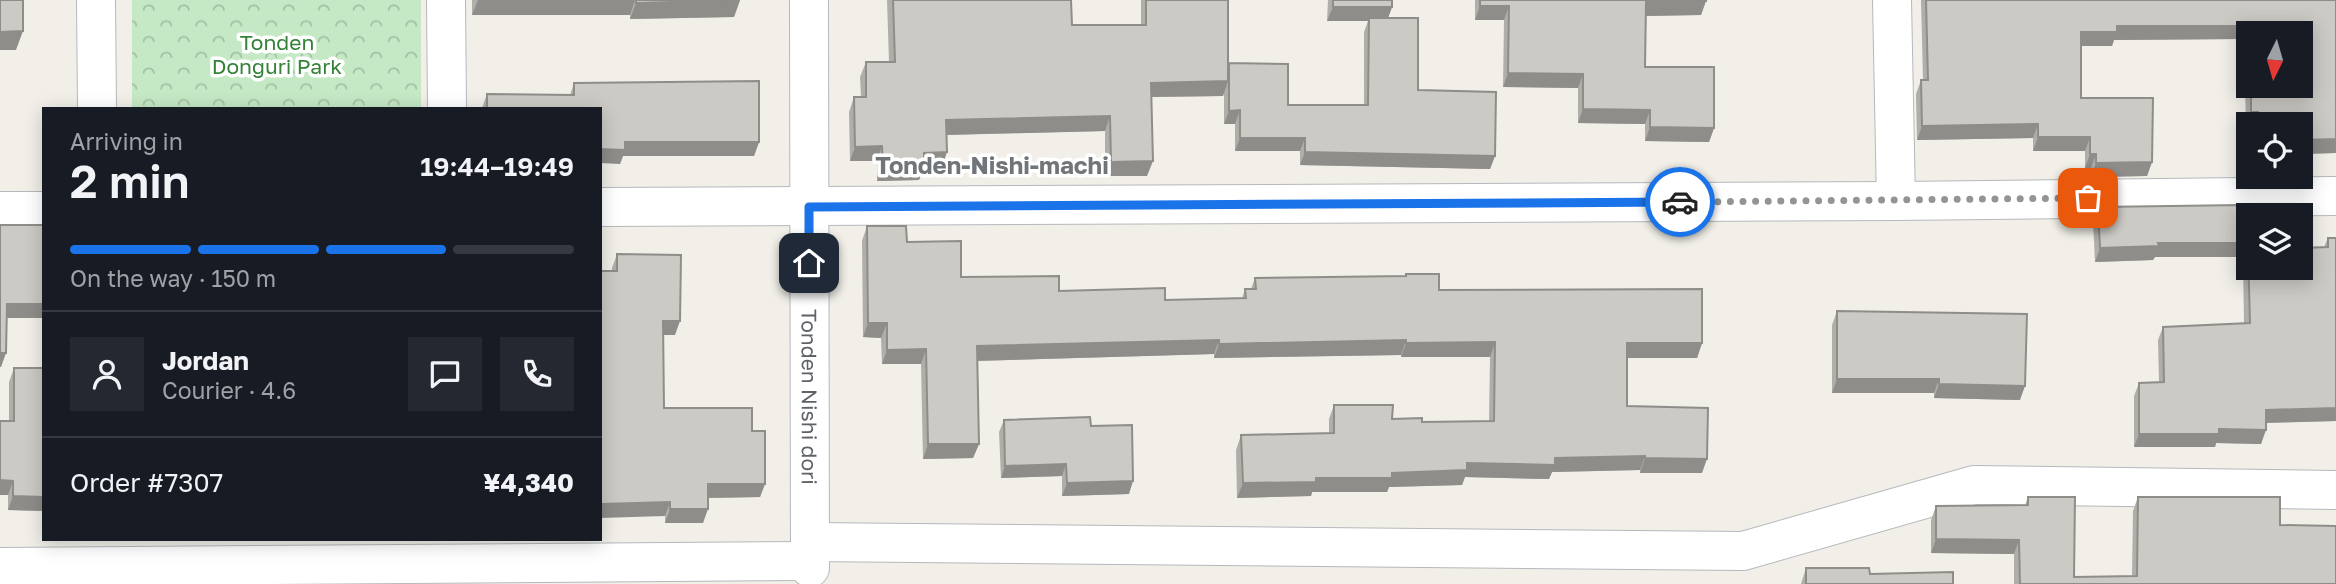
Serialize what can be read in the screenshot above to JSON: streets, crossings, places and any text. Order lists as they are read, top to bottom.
{
  "streets": {
    "street": ["Tonden Nishi dori"]
  },
  "districts": ["Tonden-Nishi-machi"],
  "parks": ["Tonden Donguri Park"],
  "north": "bottom",
  "page": {
    "heading": ["2 min", "Arriving in", "19:44–19:49"],
    "panel": [
      "Jordan",
      "Courier · 4.6",
      "Order #7307",
      "¥4,340"
    ],
    "bar": "On the way · 150 m"
  }
}
